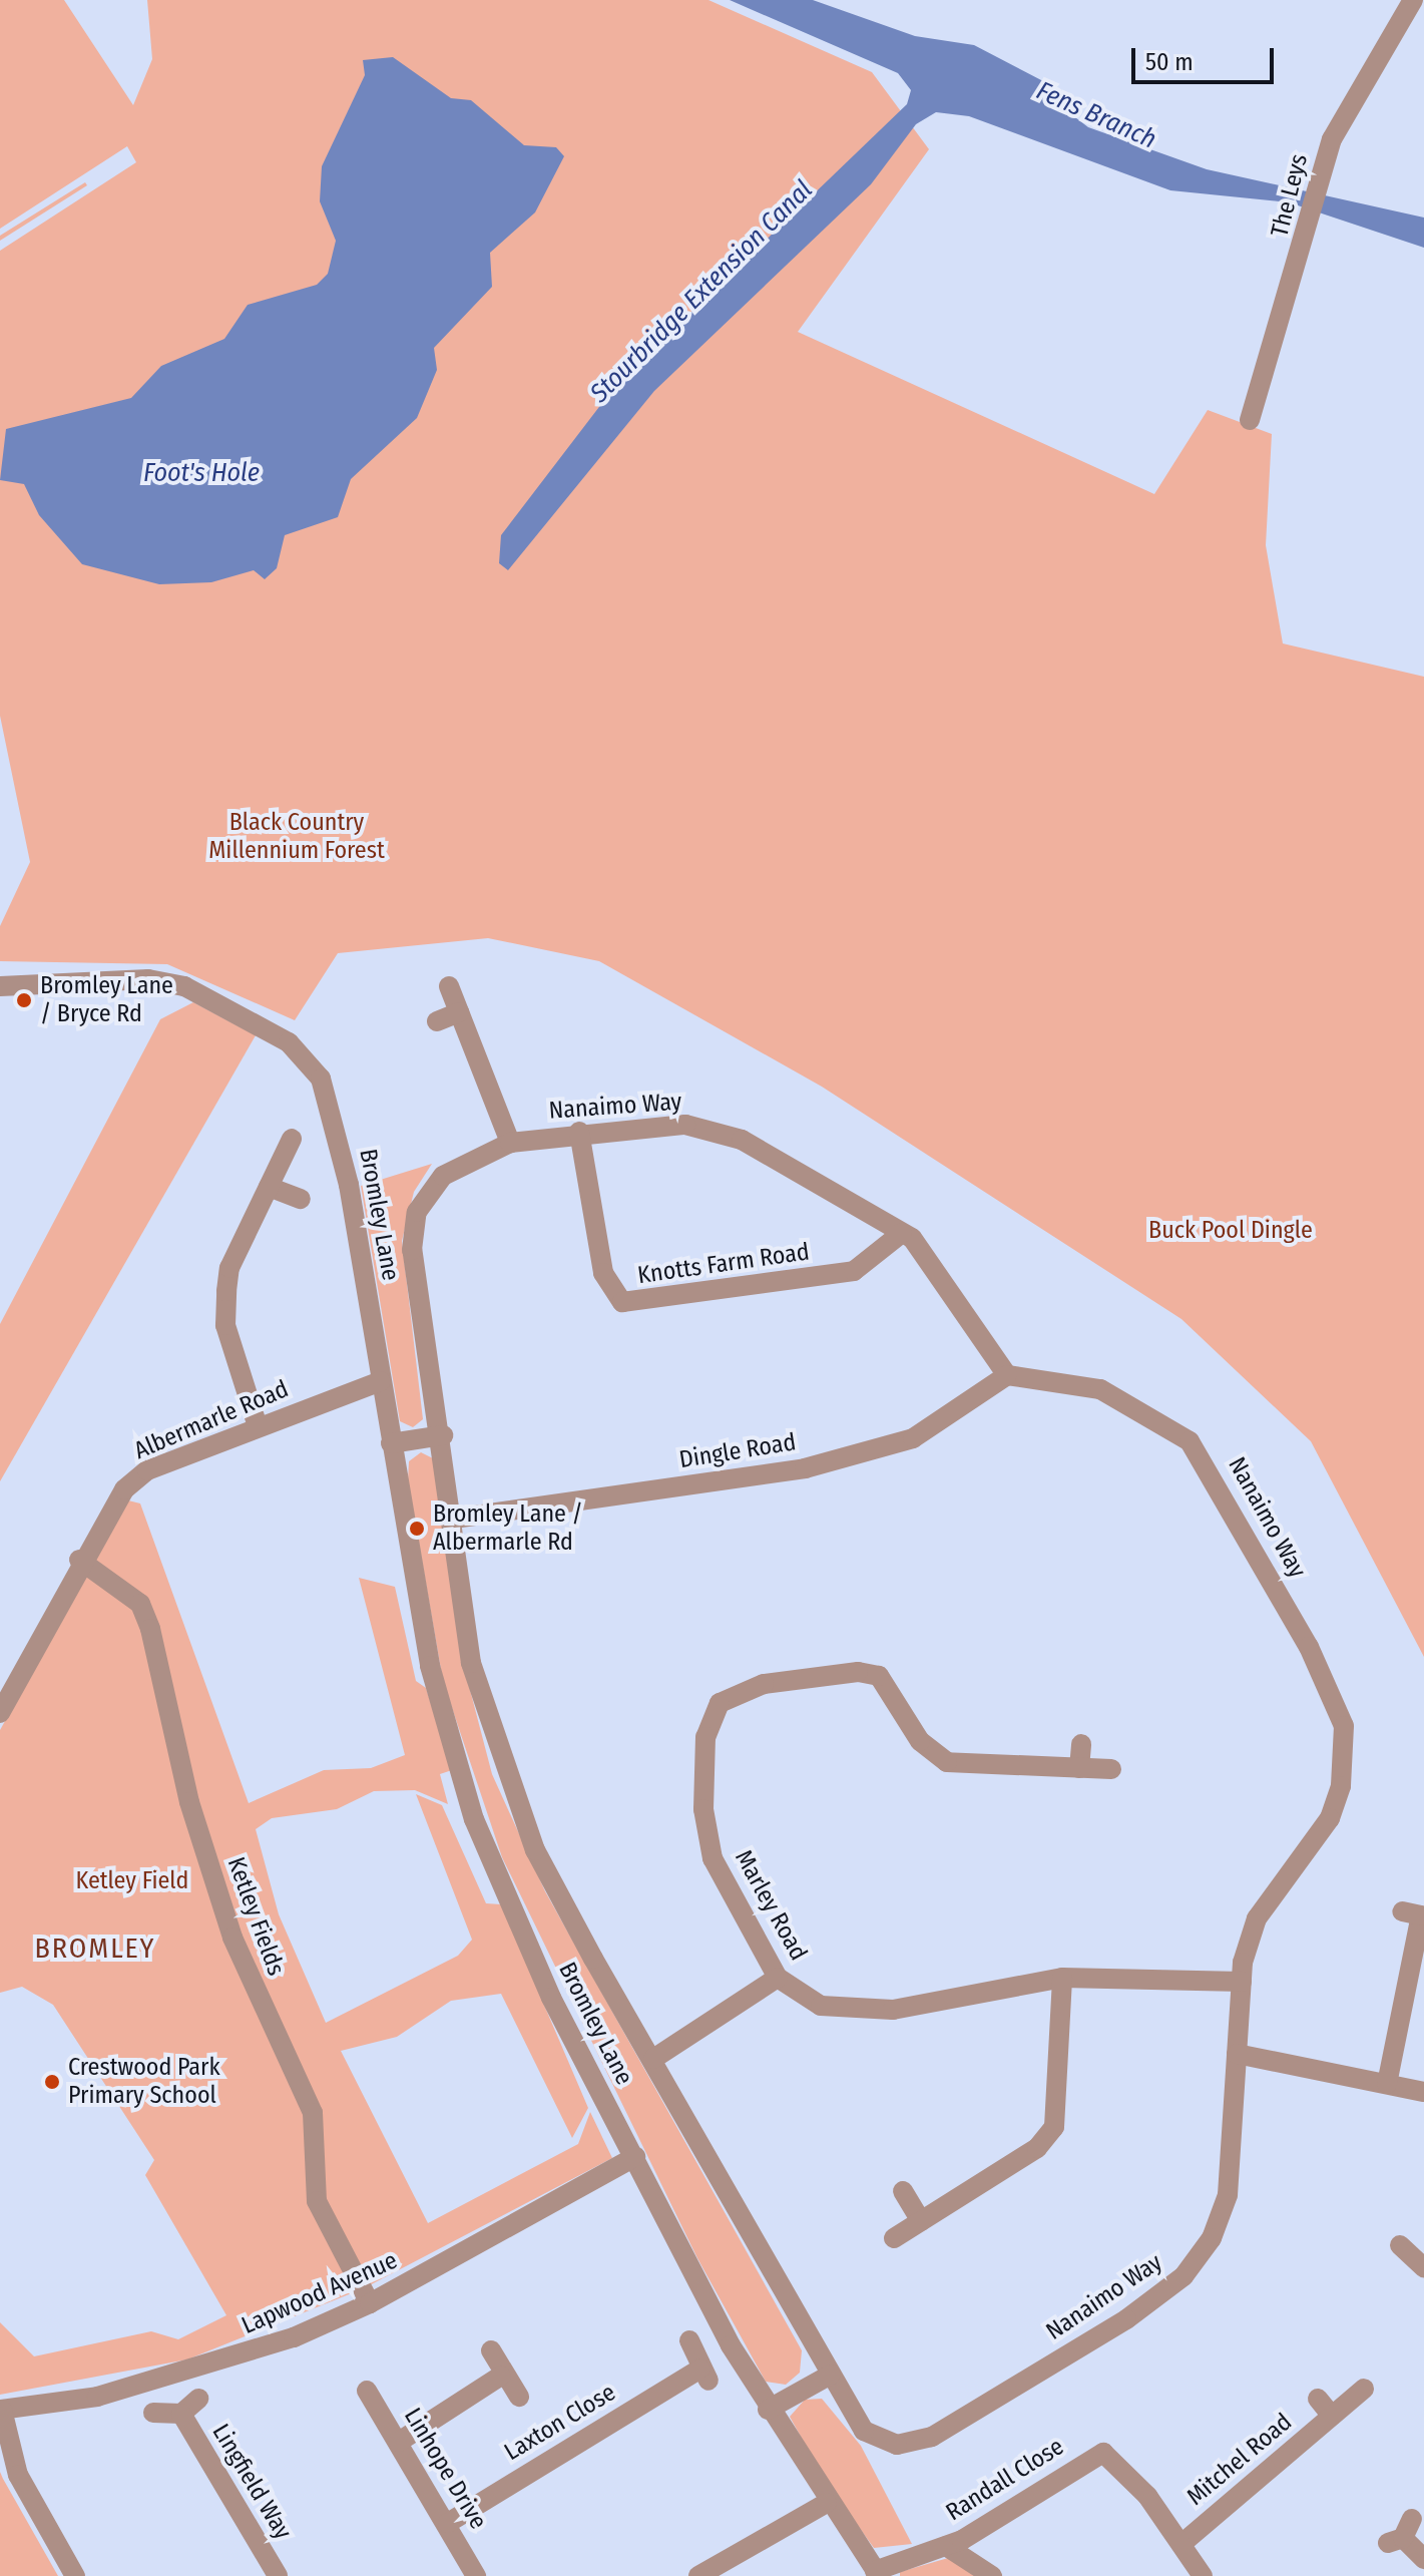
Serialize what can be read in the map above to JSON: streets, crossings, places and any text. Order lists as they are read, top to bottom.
{
  "streets": {
    "street": [
      "The Leys",
      "Nanaimo Way",
      "Bromley Lane",
      "Knotts Farm Road",
      "Albermarle Road",
      "Dingle Road",
      "Marley Road",
      "Ketley Fields",
      "Lapwood Avenue",
      "Laxton Close",
      "Mitchel Road",
      "Linhope Drive",
      "Randall Close",
      "Lingfield Way"
    ]
  },
  "crossings": [
    ["Nanaimo Way", "Bromley Lane"],
    ["Nanaimo Way", "Knotts Farm Road"],
    ["Nanaimo Way", "Dingle Road"],
    ["Nanaimo Way", "Marley Road"],
    ["Bromley Lane", "Albermarle Road"],
    ["Bromley Lane", "Dingle Road"],
    ["Bromley Lane", "Lapwood Avenue"],
    ["Bromley Lane", "Randall Close"],
    ["Albermarle Road", "Ketley Fields"],
    ["Ketley Fields", "Lapwood Avenue"],
    ["Laxton Close", "Linhope Drive"],
    ["Mitchel Road", "Randall Close"]
  ],
  "districts": ["BROMLEY"],
  "water": ["Fens Branch", "Stourbridge Extension Canal", "Foot's Hole"],
  "parks": ["Black Country Millennium Forest", "Buck Pool Dingle", "Ketley Field"],
  "places": ["Bromley Lane / Bryce Rd", "Bromley Lane / Albermarle Rd", "Crestwood Park Primary School"],
  "scale_bar": "50 m"
}
